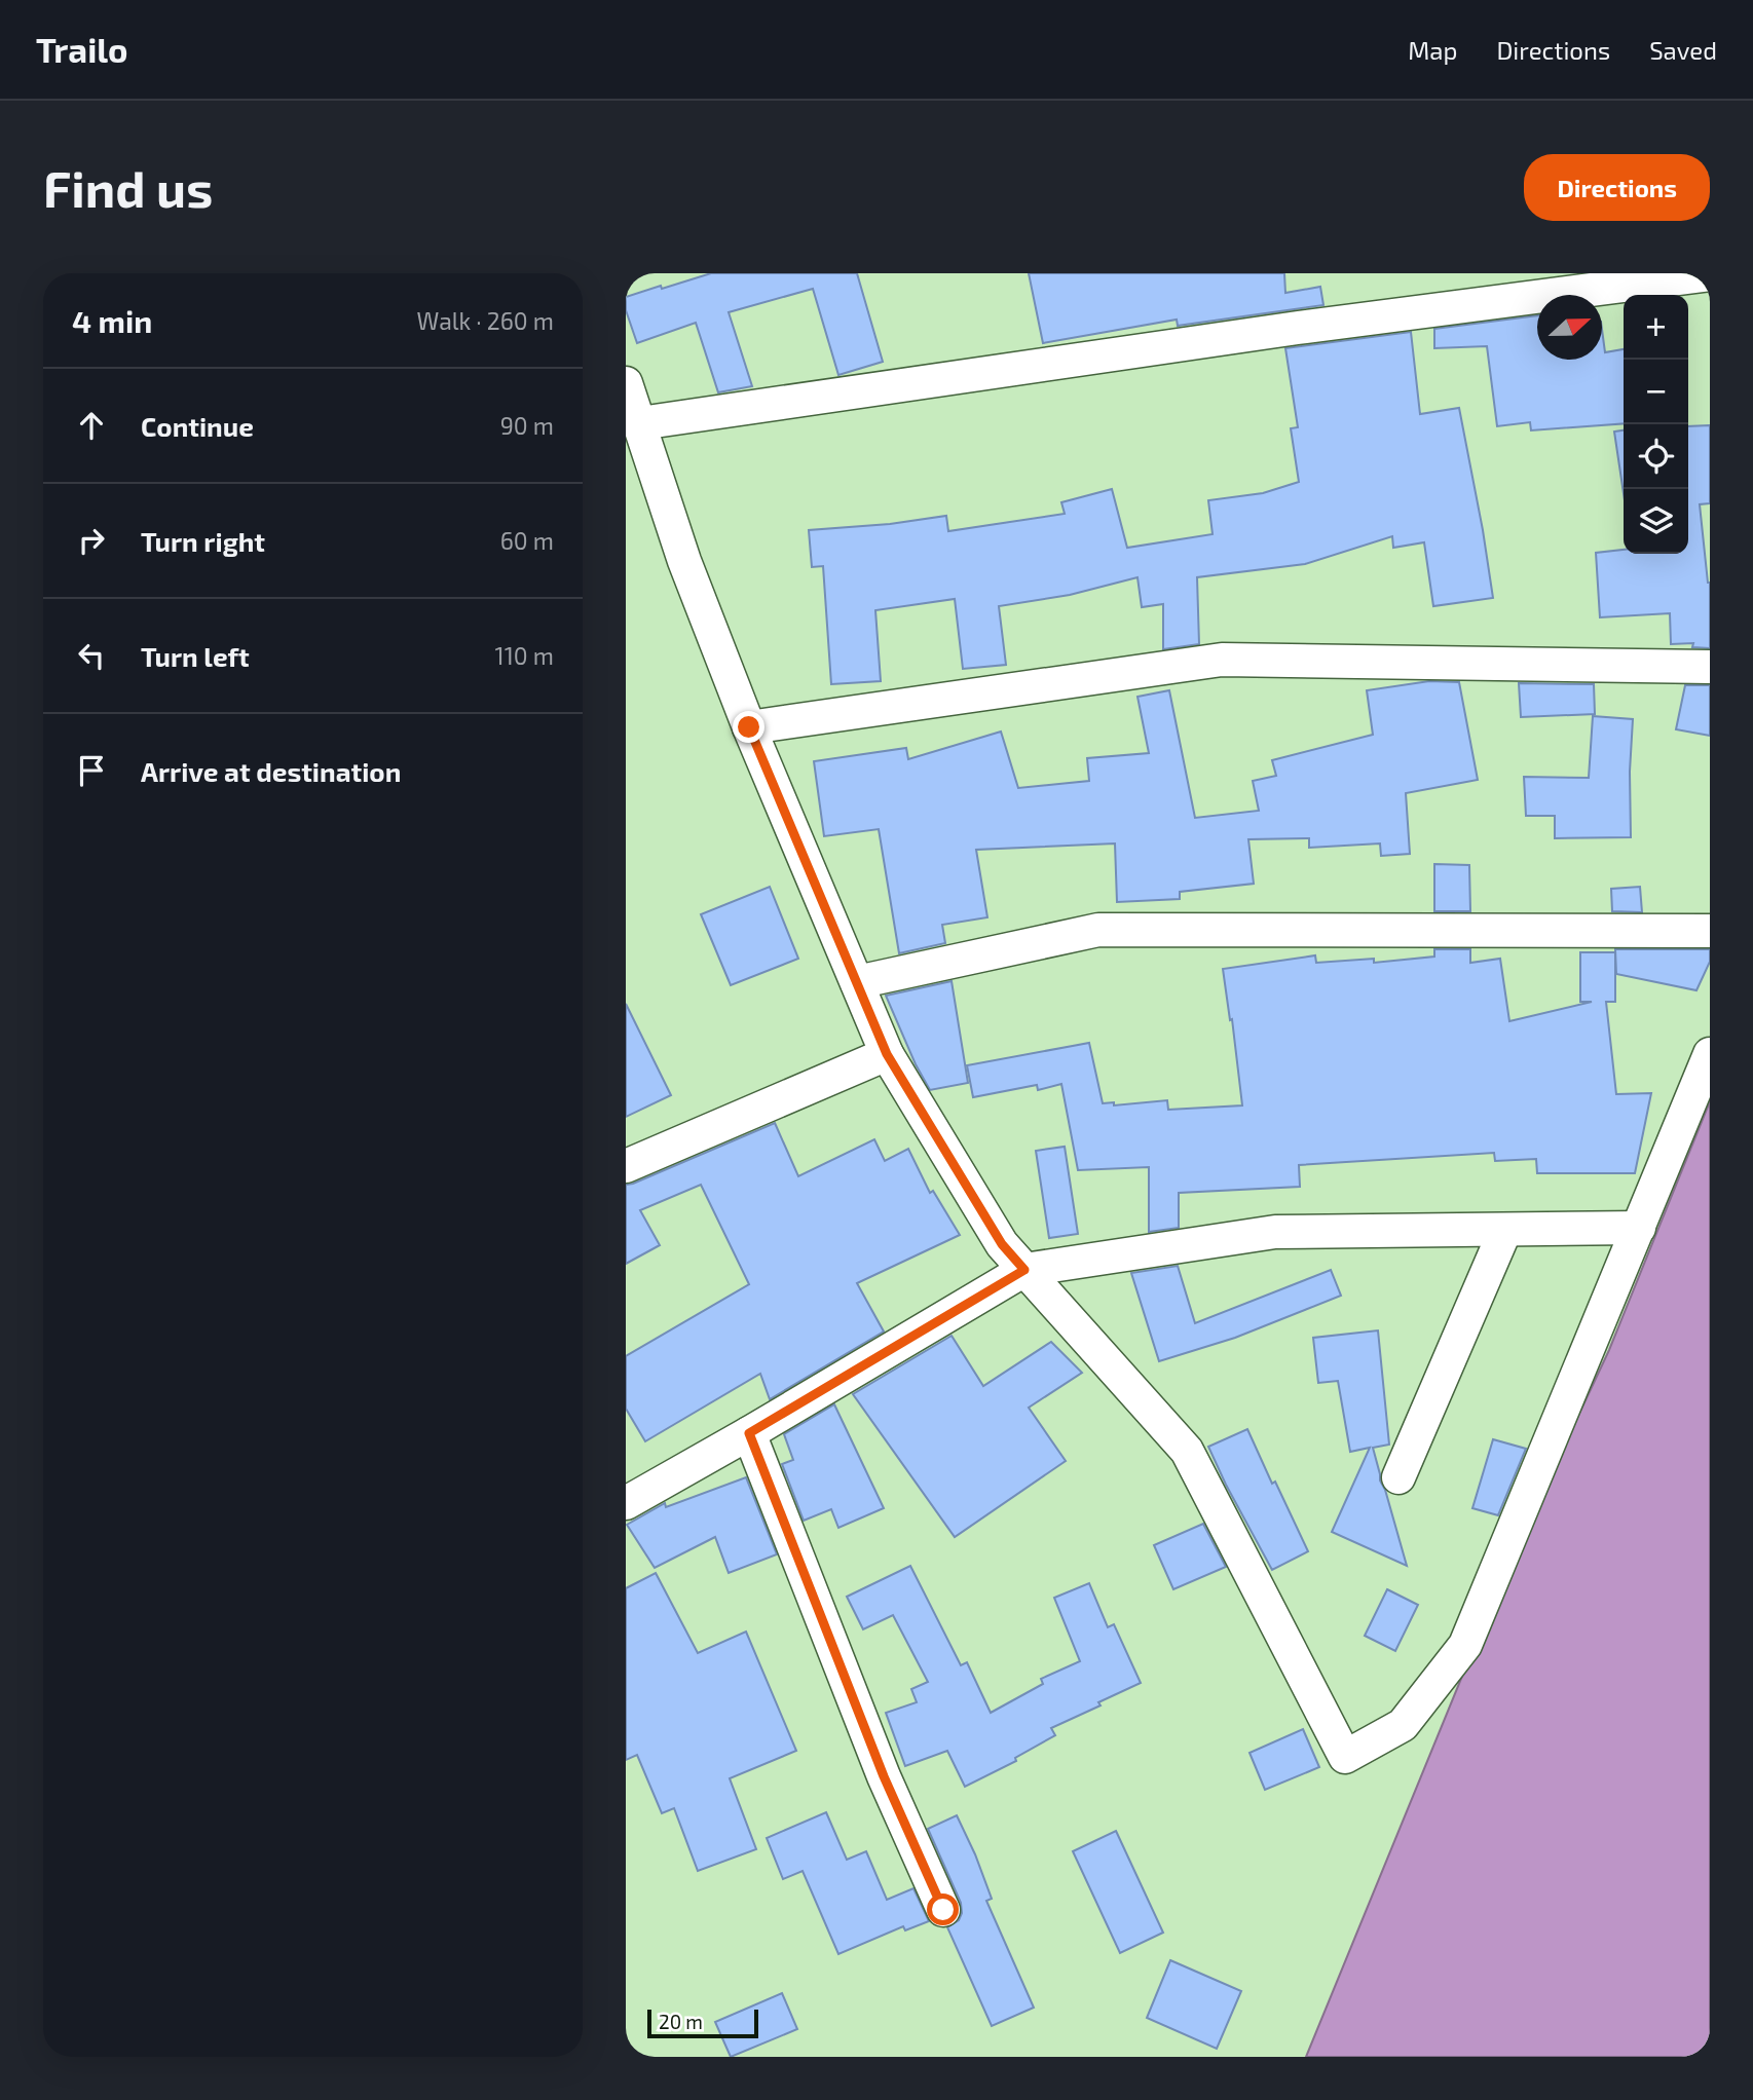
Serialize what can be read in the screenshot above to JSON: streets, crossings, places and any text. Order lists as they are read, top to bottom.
{
  "scale_bar": "20 m",
  "north": "right",
  "page": {
    "header": "Trailo",
    "nav": ["Map", "Directions", "Saved"],
    "buttons": "Directions",
    "title": "Find us",
    "heading": ["4 min", "Walk · 260 m"],
    "map_buttons": ["+", "−"],
    "list": [
      ["Continue", "90 m"],
      ["Turn right", "60 m"],
      ["Turn left", "110 m"],
      "Arrive at destination"
    ],
    "scale": "20 m"
  }
}
